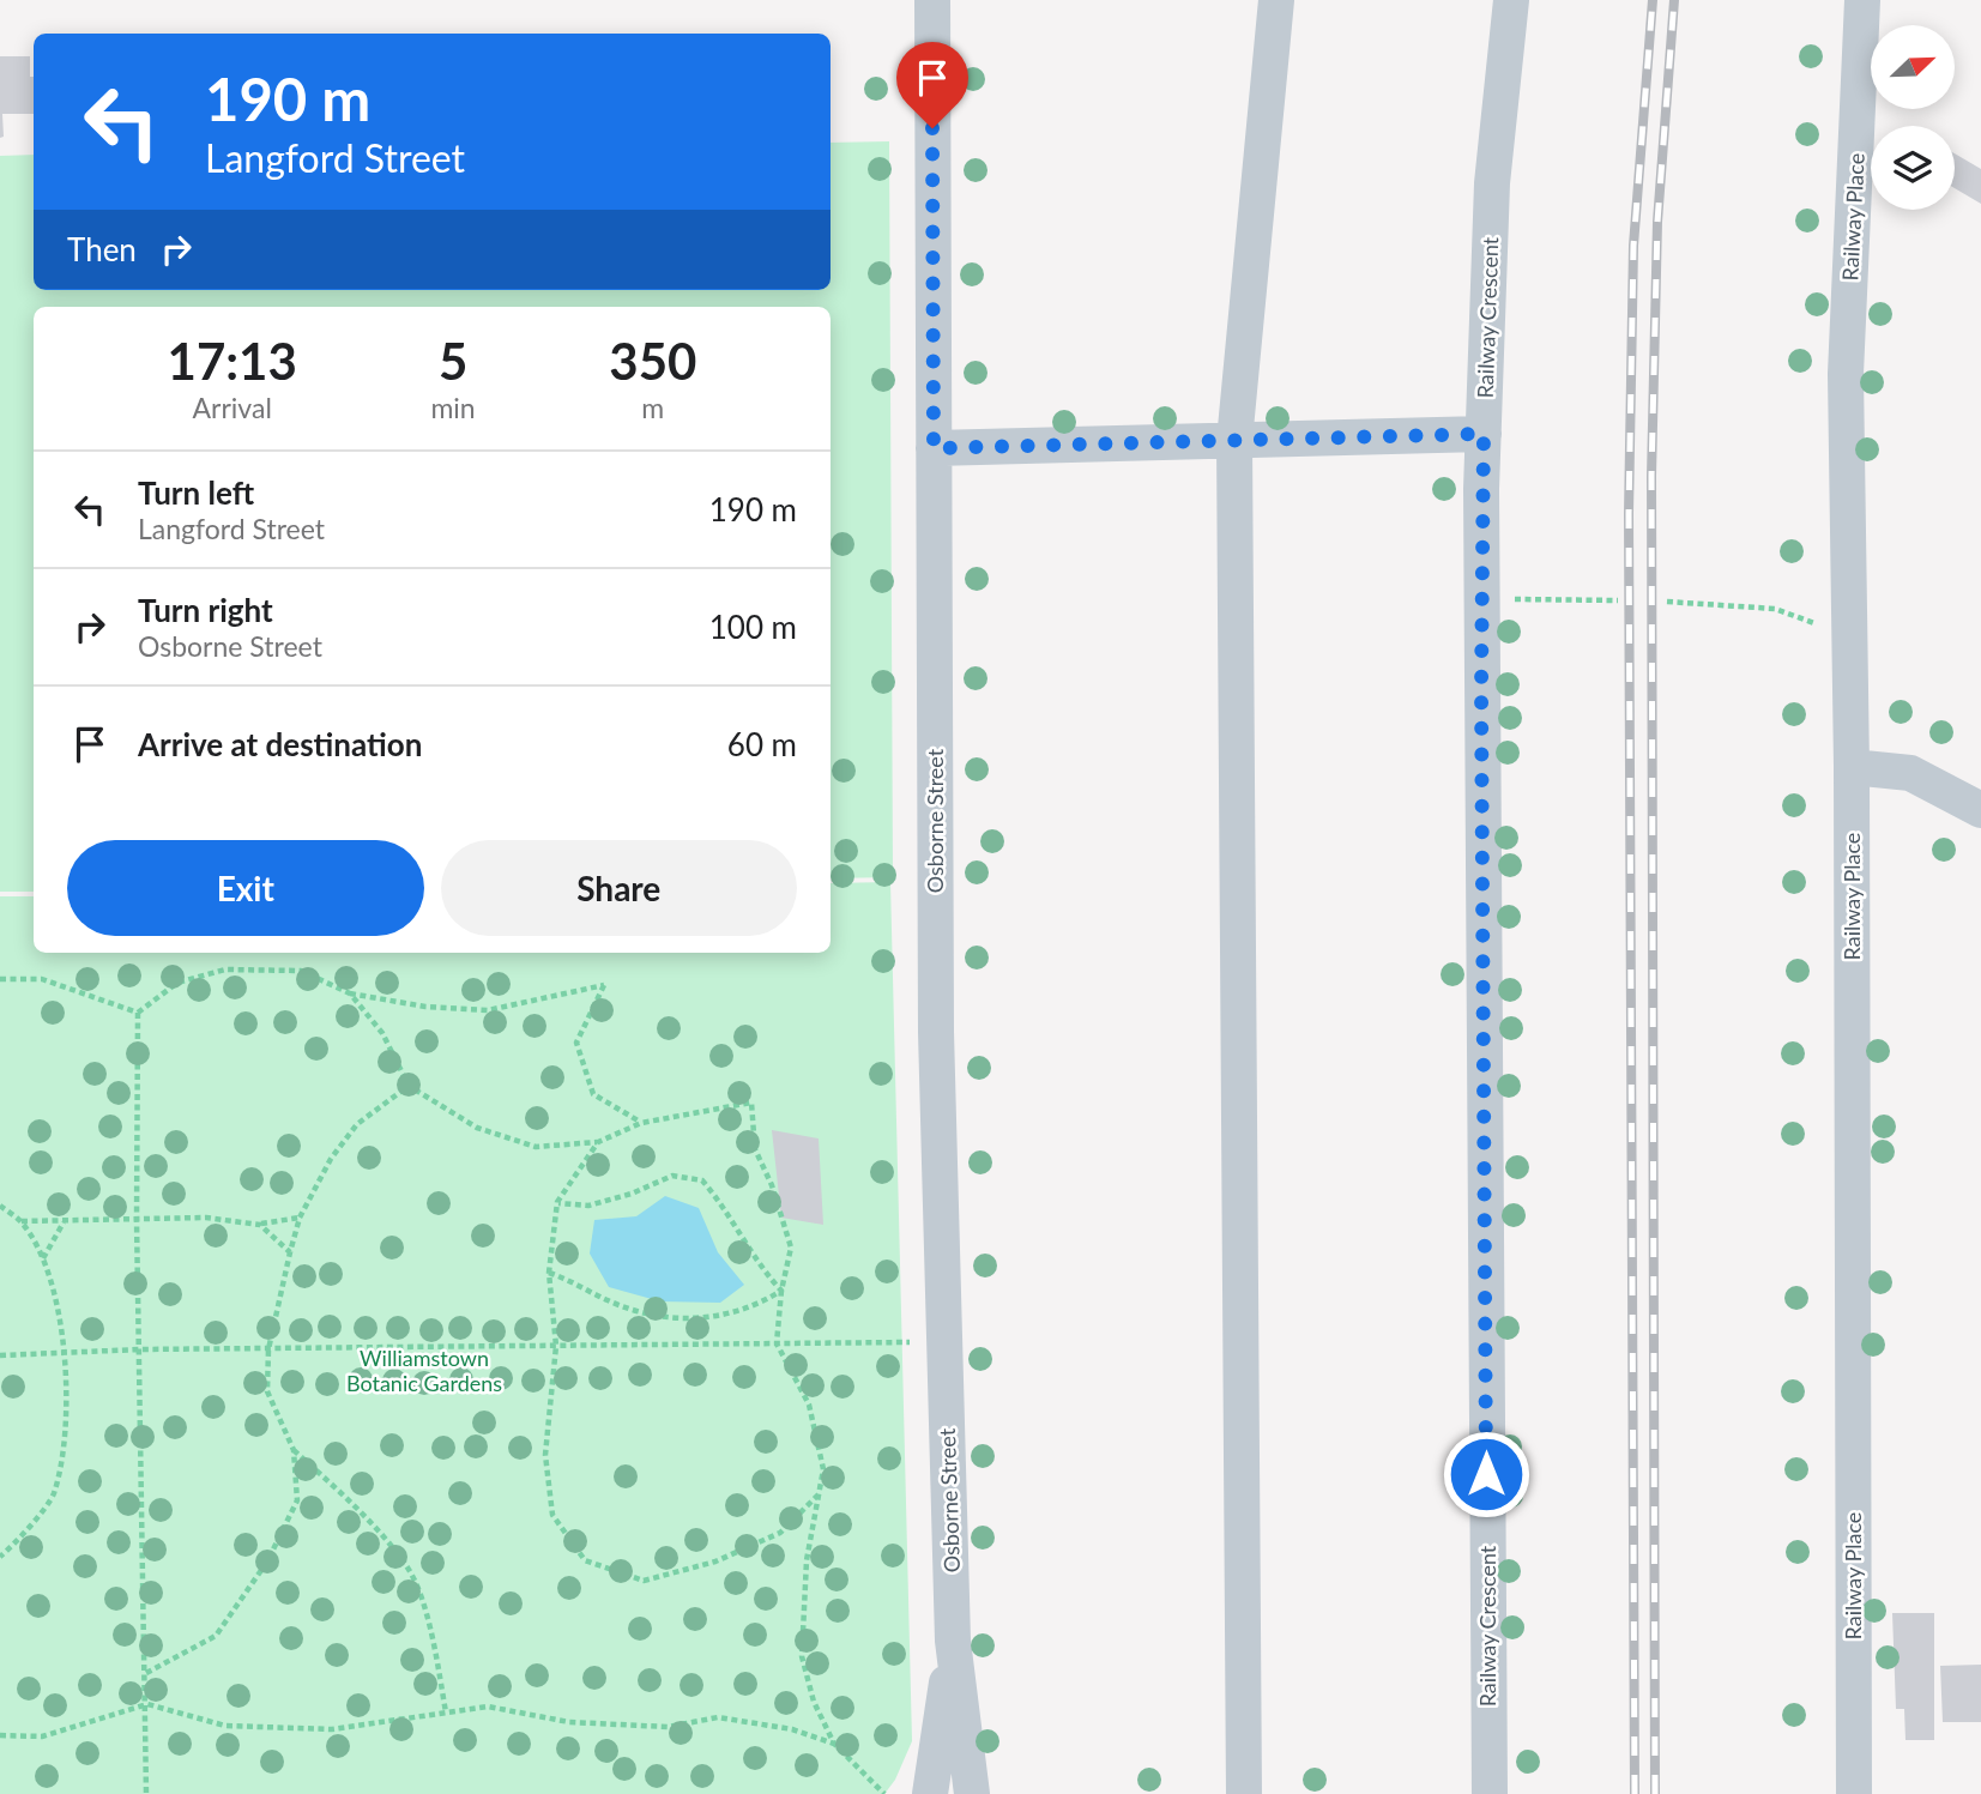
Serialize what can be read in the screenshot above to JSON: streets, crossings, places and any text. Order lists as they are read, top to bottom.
{
  "streets": {
    "street": ["Railway Place", "Railway Crescent", "Osborne Street"]
  },
  "parks": ["Williamstown Botanic Gardens"],
  "north": "top right",
  "page": {
    "turn": ["190 m", "Langford Street"],
    "then": "Then",
    "eta": [
      "17:13",
      "Arrival",
      "5",
      "min",
      "350",
      "m"
    ],
    "list": [
      {
        "name": "Turn left",
        "note": "Langford Street",
        "value": "190 m"
      },
      {
        "name": "Turn right",
        "note": "Osborne Street",
        "value": "100 m"
      },
      {
        "name": "Arrive at destination",
        "value": "60 m"
      }
    ],
    "buttons": ["Exit", "Share"]
  }
}
